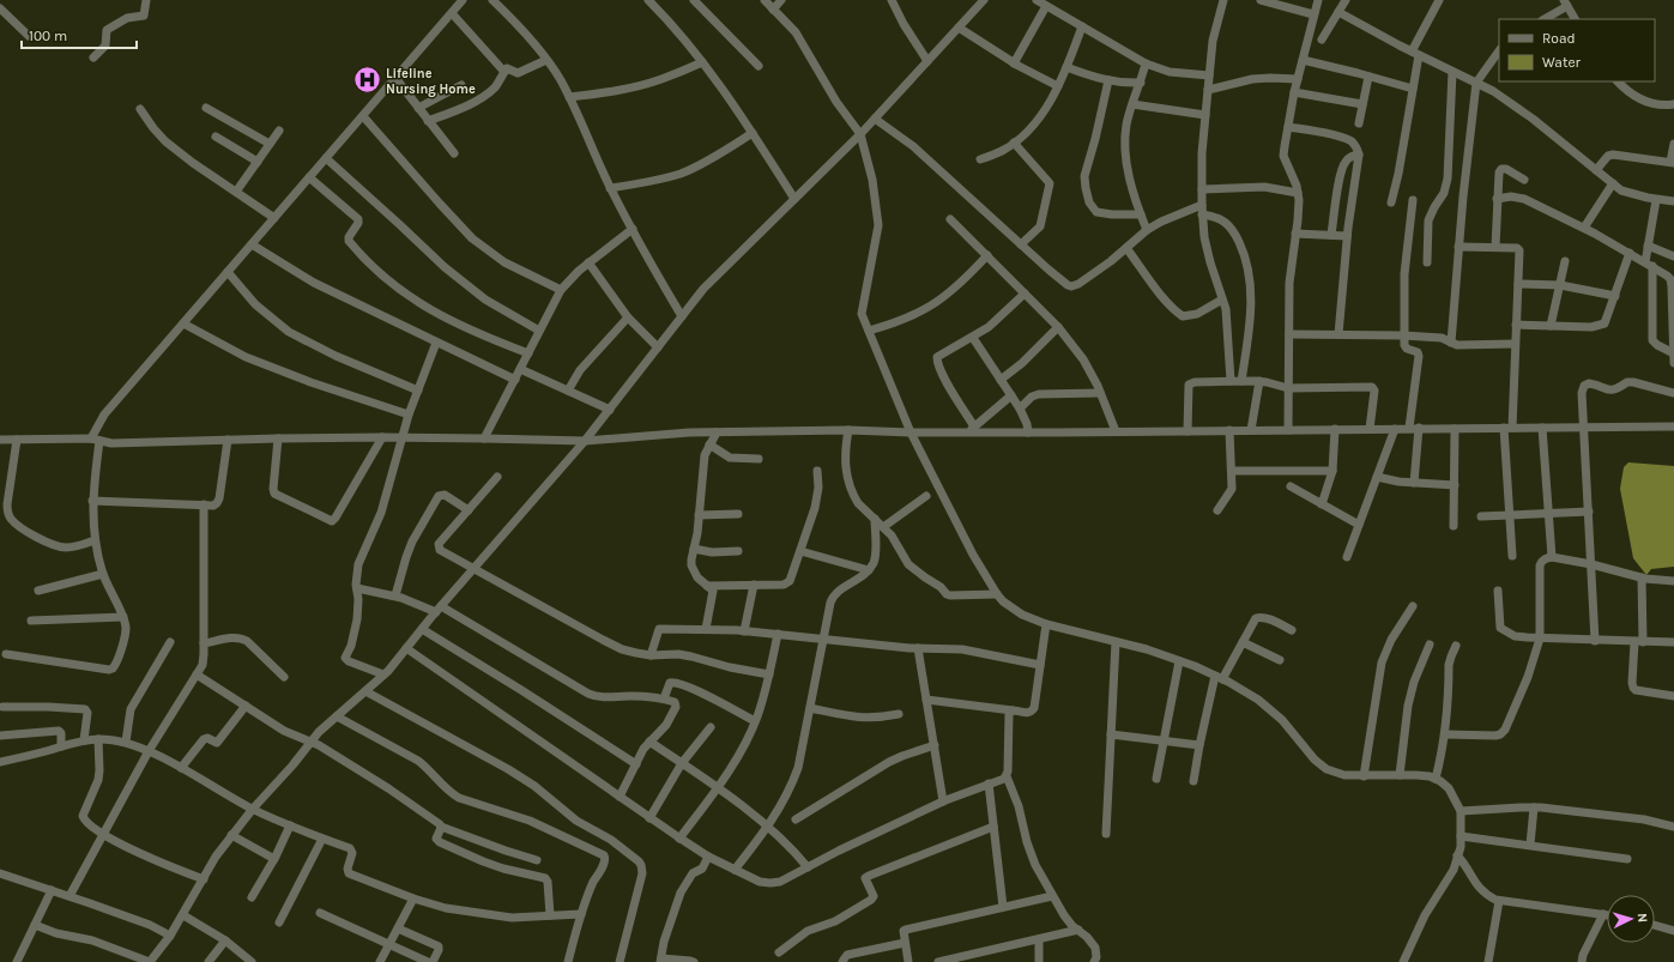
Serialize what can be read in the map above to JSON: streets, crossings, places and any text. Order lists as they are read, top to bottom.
{
  "places": {
    "hospital": ["Lifeline Nursing Home"]
  },
  "legend": ["Road", "Water"],
  "scale_bar": "100 m",
  "north": "right"
}
